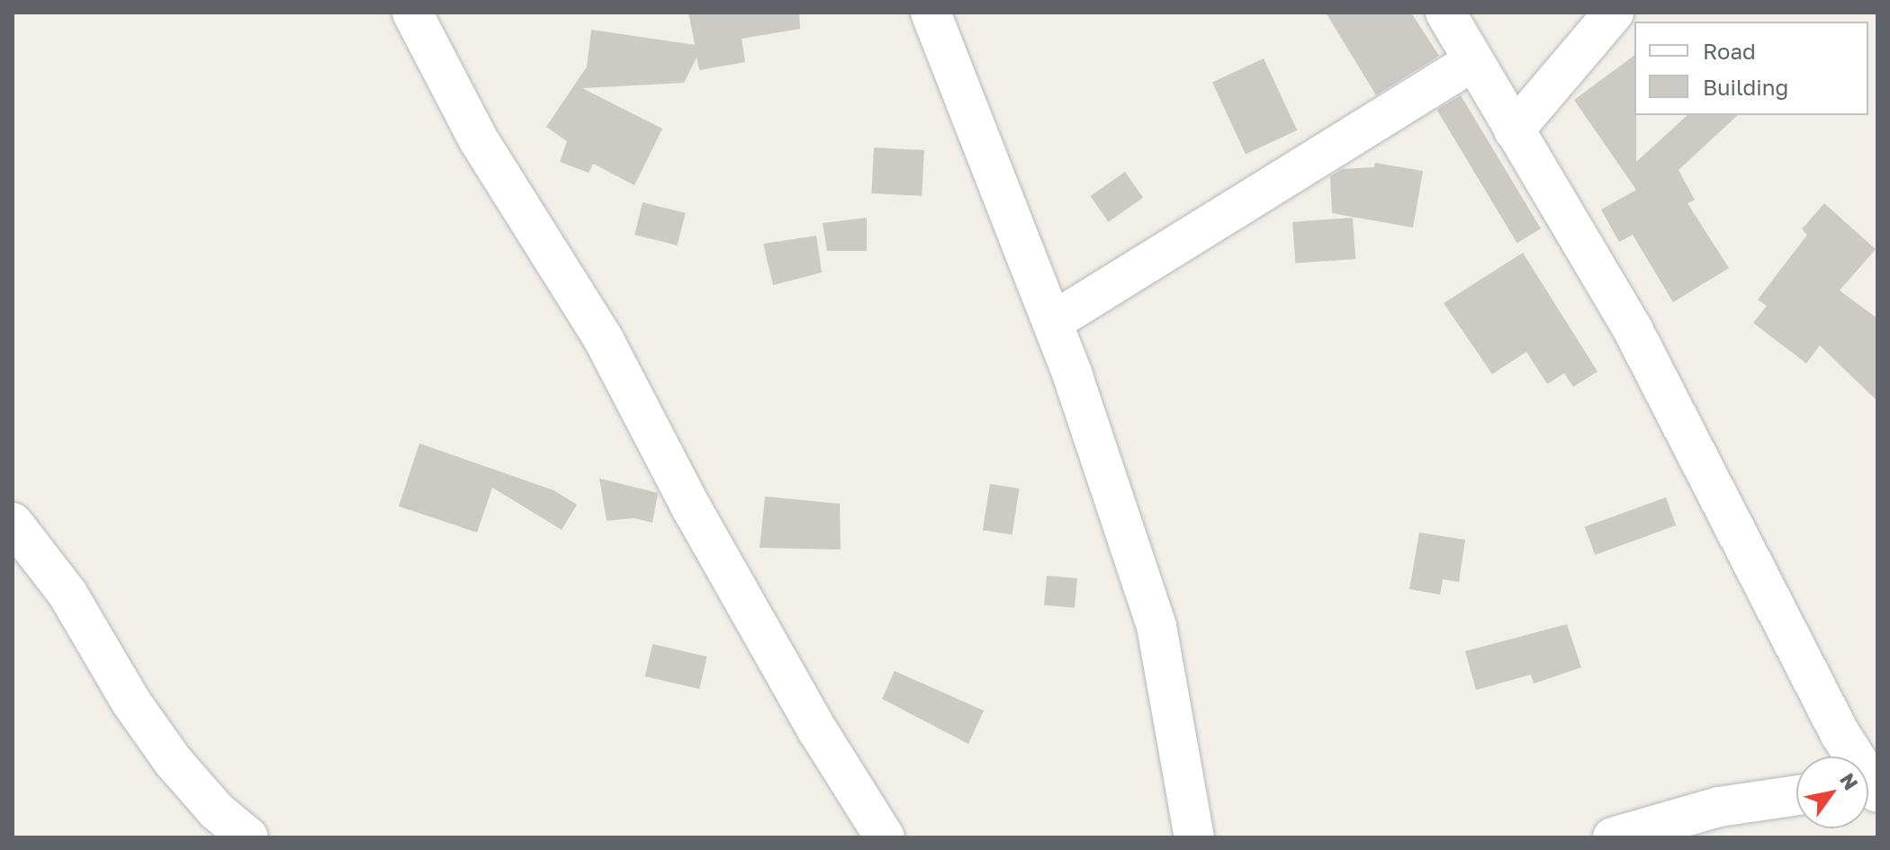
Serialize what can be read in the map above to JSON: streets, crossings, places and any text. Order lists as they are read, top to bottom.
{
  "legend": ["Road", "Building"],
  "north": "top right"
}
